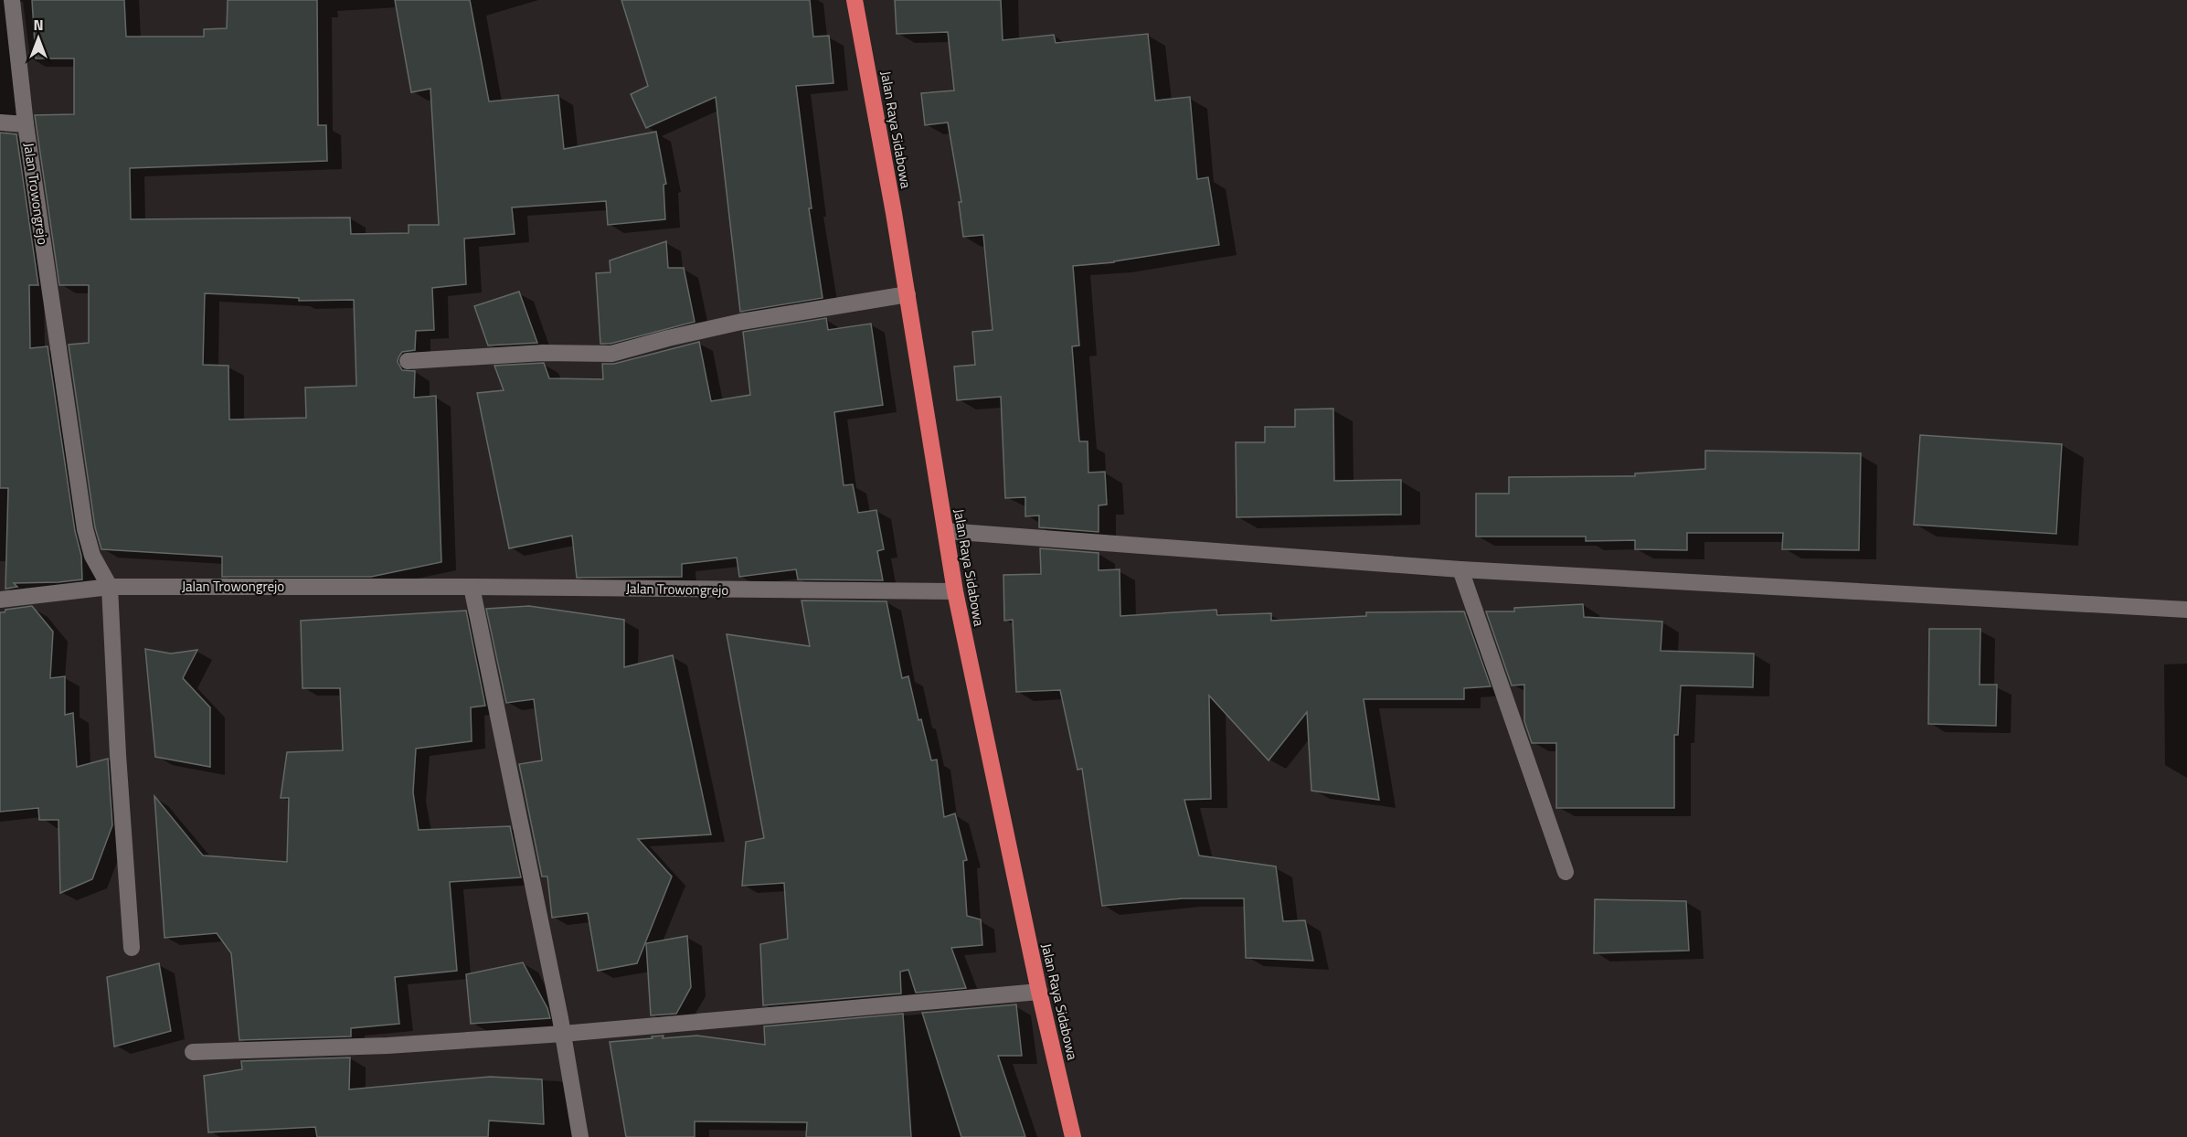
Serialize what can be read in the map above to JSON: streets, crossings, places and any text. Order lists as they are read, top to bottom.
{
  "streets": {
    "highway": ["Jalan Raya Sidabowa"],
    "street": ["Jalan Trowongrejo"]
  },
  "crossings": [
    ["Jalan Raya Sidabowa", "Jalan Trowongrejo"]
  ],
  "north": "top"
}
